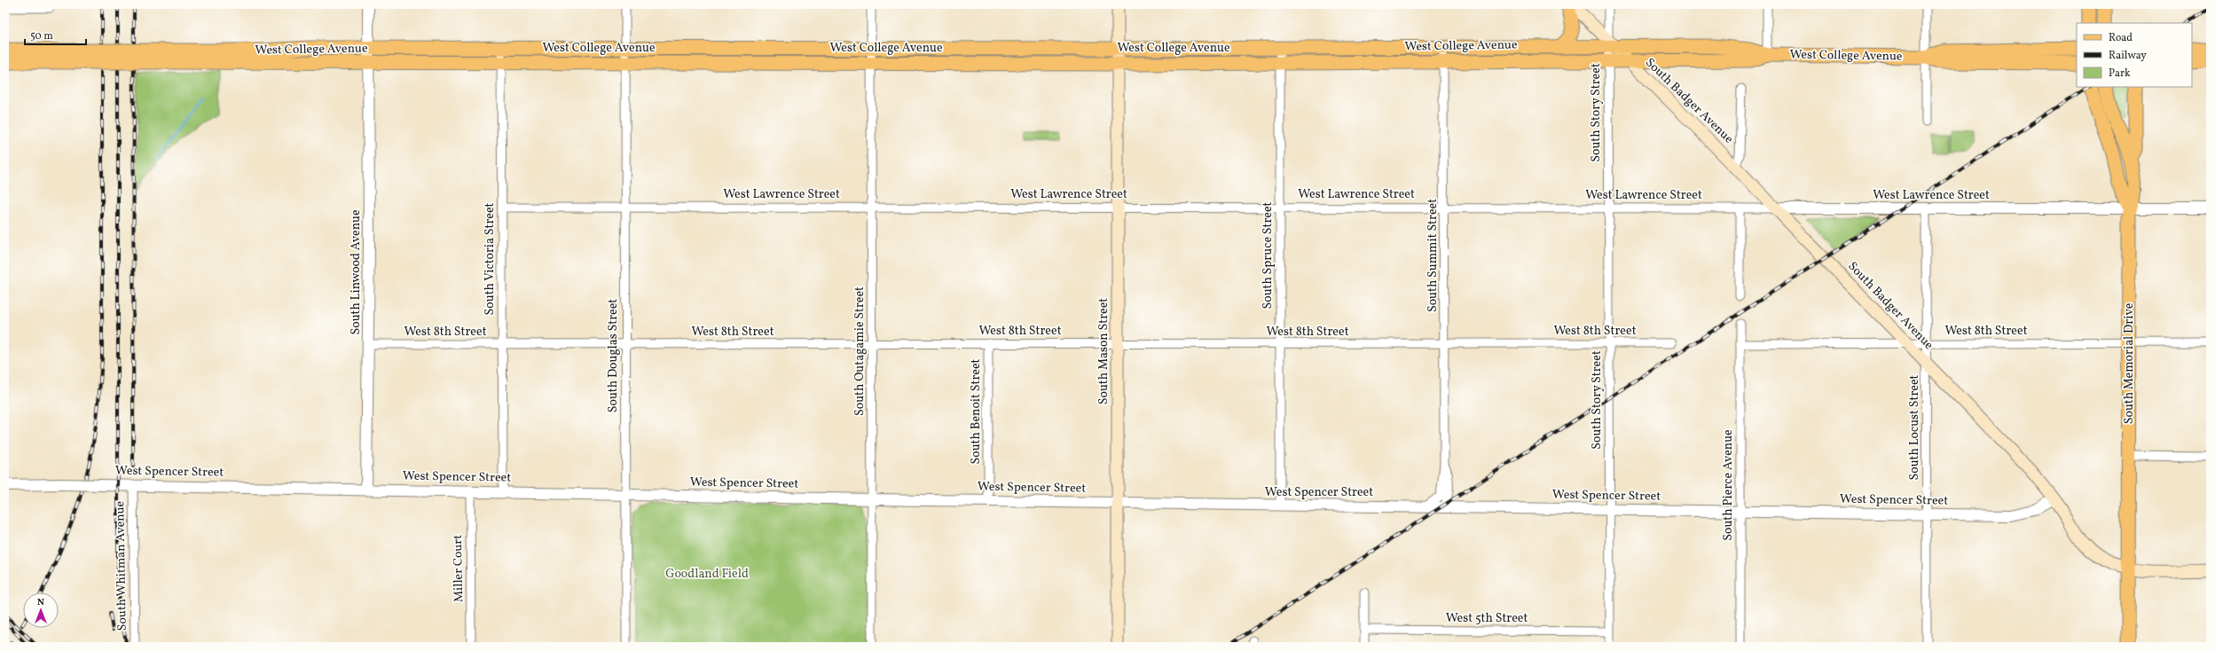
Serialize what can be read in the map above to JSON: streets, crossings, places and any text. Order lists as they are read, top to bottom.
{
  "streets": {
    "main road": [
      "West College Avenue",
      "South Badger Avenue",
      "South Mason Street",
      "South Memorial Drive"
    ],
    "street": [
      "South Story Street",
      "West Lawrence Street",
      "South Spruce Street",
      "South Summit Street",
      "South Victoria Street",
      "South Linwood Avenue",
      "West 8th Street",
      "South Outagamie Street",
      "South Douglas Street",
      "South Benoit Street",
      "South Locust Street",
      "West Spencer Street",
      "South Pierce Avenue",
      "South Whitman Avenue",
      "Miller Court",
      "West 5th Street"
    ]
  },
  "crossings": [
    ["West College Avenue", "South Badger Avenue"],
    ["West College Avenue", "South Story Street"],
    ["West College Avenue", "South Spruce Street"],
    ["West College Avenue", "South Summit Street"],
    ["West College Avenue", "South Victoria Street"],
    ["West College Avenue", "South Linwood Avenue"],
    ["West College Avenue", "South Outagamie Street"],
    ["West College Avenue", "South Mason Street"],
    ["West College Avenue", "South Douglas Street"],
    ["South Badger Avenue", "South Story Street"],
    ["South Badger Avenue", "West Lawrence Street"],
    ["South Badger Avenue", "West 8th Street"],
    ["South Badger Avenue", "South Memorial Drive"],
    ["South Badger Avenue", "South Locust Street"],
    ["South Badger Avenue", "West Spencer Street"],
    ["South Story Street", "West Lawrence Street"],
    ["South Story Street", "West 8th Street"],
    ["South Story Street", "West Spencer Street"],
    ["South Story Street", "West 5th Street"],
    ["West Lawrence Street", "South Spruce Street"],
    ["West Lawrence Street", "South Summit Street"],
    ["West Lawrence Street", "South Victoria Street"],
    ["West Lawrence Street", "South Outagamie Street"],
    ["West Lawrence Street", "South Mason Street"],
    ["West Lawrence Street", "South Douglas Street"],
    ["West Lawrence Street", "South Memorial Drive"],
    ["West Lawrence Street", "South Locust Street"],
    ["South Spruce Street", "West 8th Street"],
    ["South Spruce Street", "West Spencer Street"],
    ["South Summit Street", "West 8th Street"],
    ["South Summit Street", "West Spencer Street"],
    ["South Victoria Street", "West 8th Street"],
    ["South Victoria Street", "West Spencer Street"],
    ["South Linwood Avenue", "West 8th Street"],
    ["South Linwood Avenue", "West Spencer Street"],
    ["West 8th Street", "South Outagamie Street"],
    ["West 8th Street", "South Mason Street"],
    ["West 8th Street", "South Douglas Street"],
    ["West 8th Street", "South Memorial Drive"],
    ["West 8th Street", "South Benoit Street"],
    ["West 8th Street", "South Locust Street"],
    ["West 8th Street", "South Pierce Avenue"],
    ["South Outagamie Street", "West Spencer Street"],
    ["South Mason Street", "West Spencer Street"],
    ["South Douglas Street", "West Spencer Street"],
    ["South Benoit Street", "West Spencer Street"],
    ["South Locust Street", "West Spencer Street"],
    ["West Spencer Street", "South Pierce Avenue"],
    ["West Spencer Street", "South Whitman Avenue"],
    ["West Spencer Street", "Miller Court"]
  ],
  "parks": ["Goodland Field"],
  "legend": ["Road", "Railway", "Park"],
  "scale_bar": "50 m",
  "north": "top"
}
